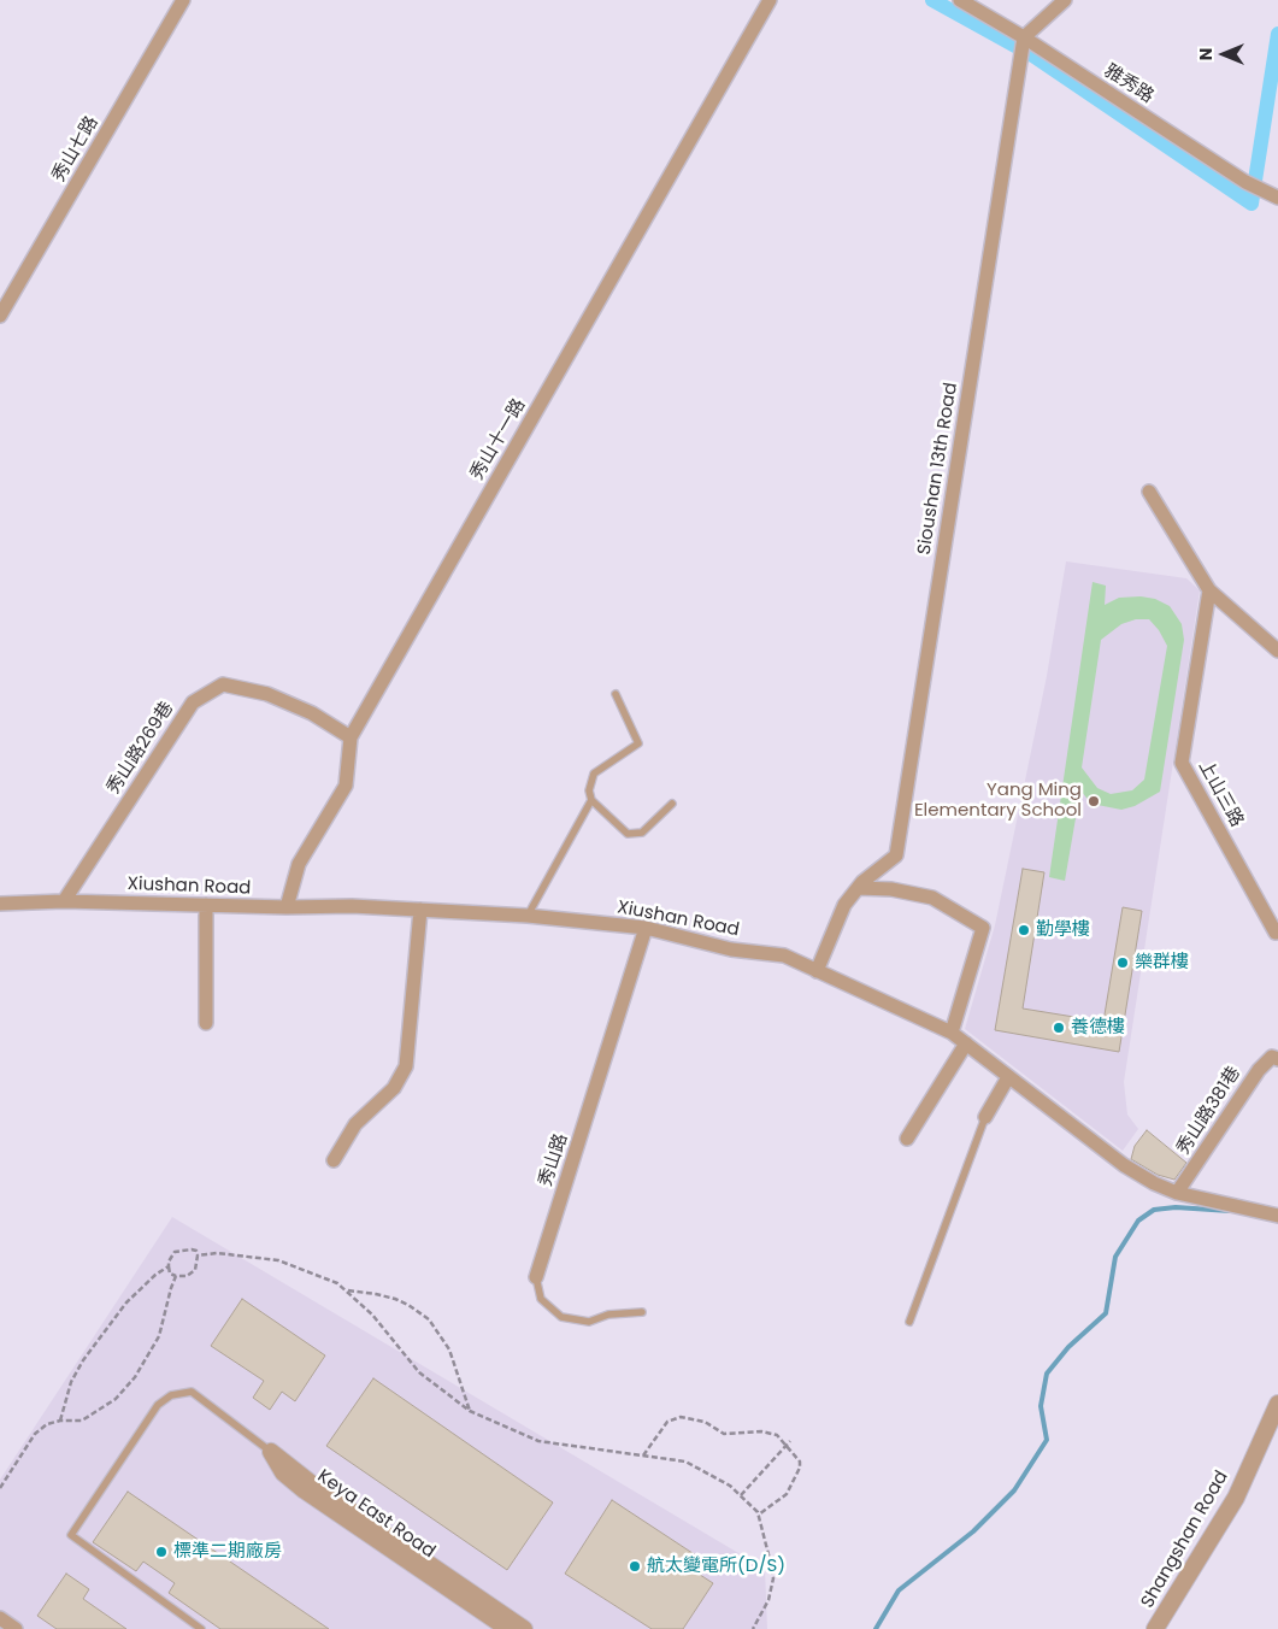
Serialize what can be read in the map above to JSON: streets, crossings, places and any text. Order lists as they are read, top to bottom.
{
  "streets": {
    "street": [
      "雅秀路",
      "秀山七路",
      "秀山十一路",
      "Sioushan 13th Road",
      "秀山路269巷",
      "上山三路",
      "Xiushan Road",
      "秀山路381巷",
      "秀山路",
      "Keya East Road",
      "Shangshan Road"
    ]
  },
  "crossings": [
    ["雅秀路", "Sioushan 13th Road"],
    ["秀山十一路", "秀山路269巷"],
    ["秀山十一路", "Xiushan Road"],
    ["Sioushan 13th Road", "Xiushan Road"],
    ["秀山路269巷", "Xiushan Road"],
    ["Xiushan Road", "秀山路381巷"],
    ["Xiushan Road", "秀山路"]
  ],
  "places": [
    "Yang Ming Elementary School",
    "勤學樓",
    "樂群樓",
    "養德樓",
    "標準二期廠房",
    "航太變電所(D/S)"
  ],
  "north": "left"
}
